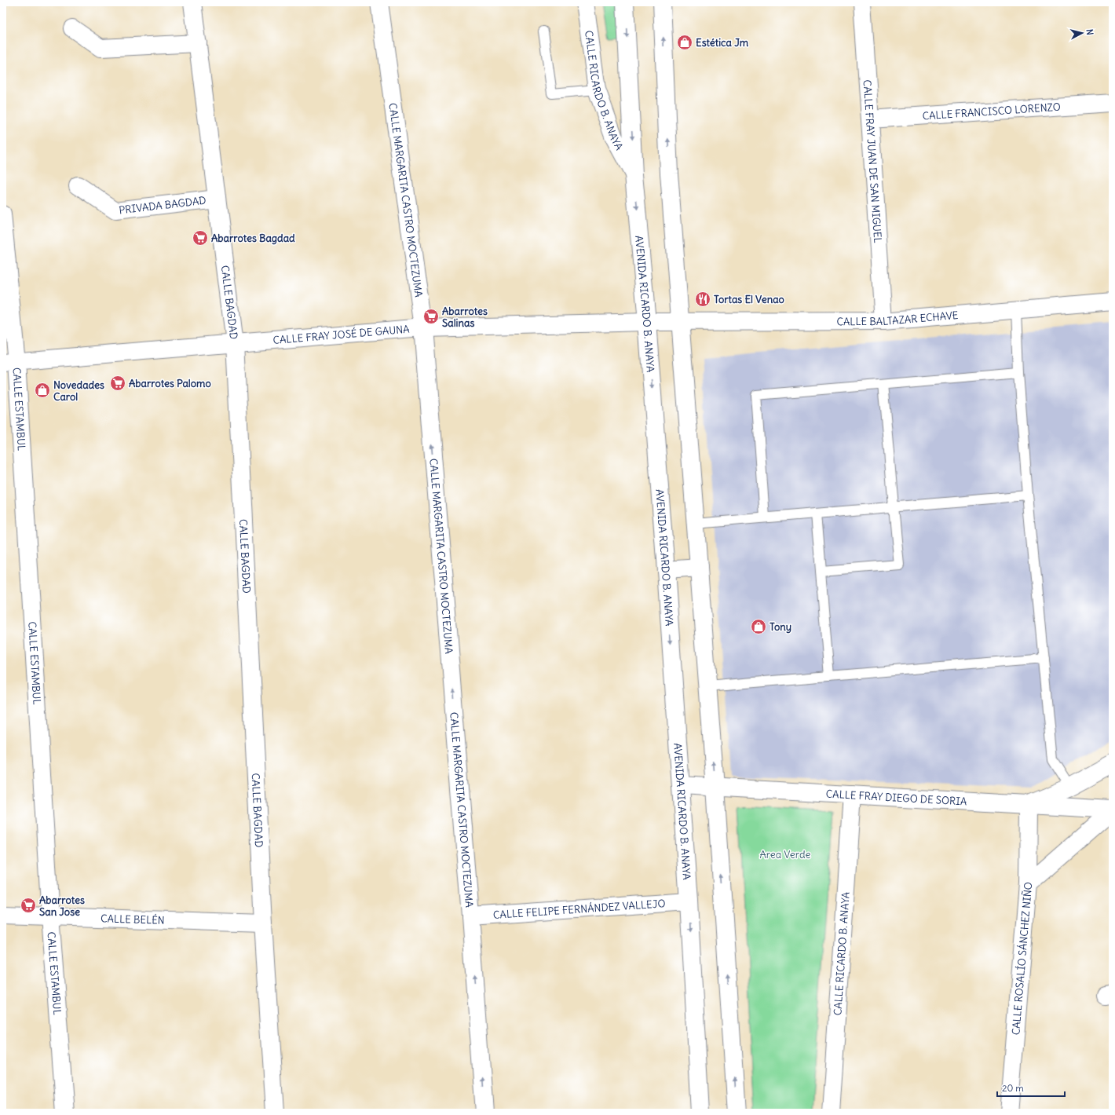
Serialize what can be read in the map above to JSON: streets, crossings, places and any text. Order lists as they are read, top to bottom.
{
  "streets": {
    "street": [
      "CALLE RICARDO B. ANAYA",
      "CALLE FRANCISCO LORENZO",
      "CALLE FRAY JUAN DE SAN MIGUEL",
      "CALLE MARGARITA CASTRO MOCTEZUMA",
      "PRIVADA BAGDAD",
      "CALLE BAGDAD",
      "AVENIDA RICARDO B. ANAYA",
      "CALLE BALTAZAR ECHAVE",
      "CALLE FRAY JOSÉ DE GAUNA",
      "CALLE ESTAMBUL",
      "CALLE FRAY DIEGO DE SORIA",
      "CALLE FELIPE FERNÁNDEZ VALLEJO",
      "CALLE BELÉN",
      "CALLE ROSALÍO SÁNCHEZ NIÑO"
    ]
  },
  "crossings": [
    ["CALLE RICARDO B. ANAYA", "AVENIDA RICARDO B. ANAYA"],
    ["CALLE RICARDO B. ANAYA", "CALLE FRAY DIEGO DE SORIA"],
    ["CALLE FRANCISCO LORENZO", "CALLE FRAY JUAN DE SAN MIGUEL"],
    ["CALLE FRAY JUAN DE SAN MIGUEL", "CALLE BALTAZAR ECHAVE"],
    ["CALLE MARGARITA CASTRO MOCTEZUMA", "CALLE FRAY JOSÉ DE GAUNA"],
    ["CALLE MARGARITA CASTRO MOCTEZUMA", "CALLE FELIPE FERNÁNDEZ VALLEJO"],
    ["PRIVADA BAGDAD", "CALLE BAGDAD"],
    ["CALLE BAGDAD", "CALLE FRAY JOSÉ DE GAUNA"],
    ["CALLE BAGDAD", "CALLE BELÉN"],
    ["AVENIDA RICARDO B. ANAYA", "CALLE FRAY JOSÉ DE GAUNA"],
    ["AVENIDA RICARDO B. ANAYA", "CALLE FRAY DIEGO DE SORIA"],
    ["AVENIDA RICARDO B. ANAYA", "CALLE FELIPE FERNÁNDEZ VALLEJO"],
    ["CALLE BALTAZAR ECHAVE", "CALLE FRAY JOSÉ DE GAUNA"],
    ["CALLE FRAY JOSÉ DE GAUNA", "CALLE ESTAMBUL"],
    ["CALLE ESTAMBUL", "CALLE BELÉN"],
    ["CALLE FRAY DIEGO DE SORIA", "CALLE ROSALÍO SÁNCHEZ NIÑO"]
  ],
  "one_way": ["CALLE MARGARITA CASTRO MOCTEZUMA"],
  "parks": ["Area Verde"],
  "places": {
    "shop": ["Estética Jm", "Novedades Carol", "Tony"],
    "supermarket": [
      "Abarrotes Bagdad",
      "Abarrotes Salinas",
      "Abarrotes Palomo",
      "Abarrotes San Jose"
    ],
    "restaurant": ["Tortas El Venao"]
  },
  "scale_bar": "20 m",
  "north": "right"
}
